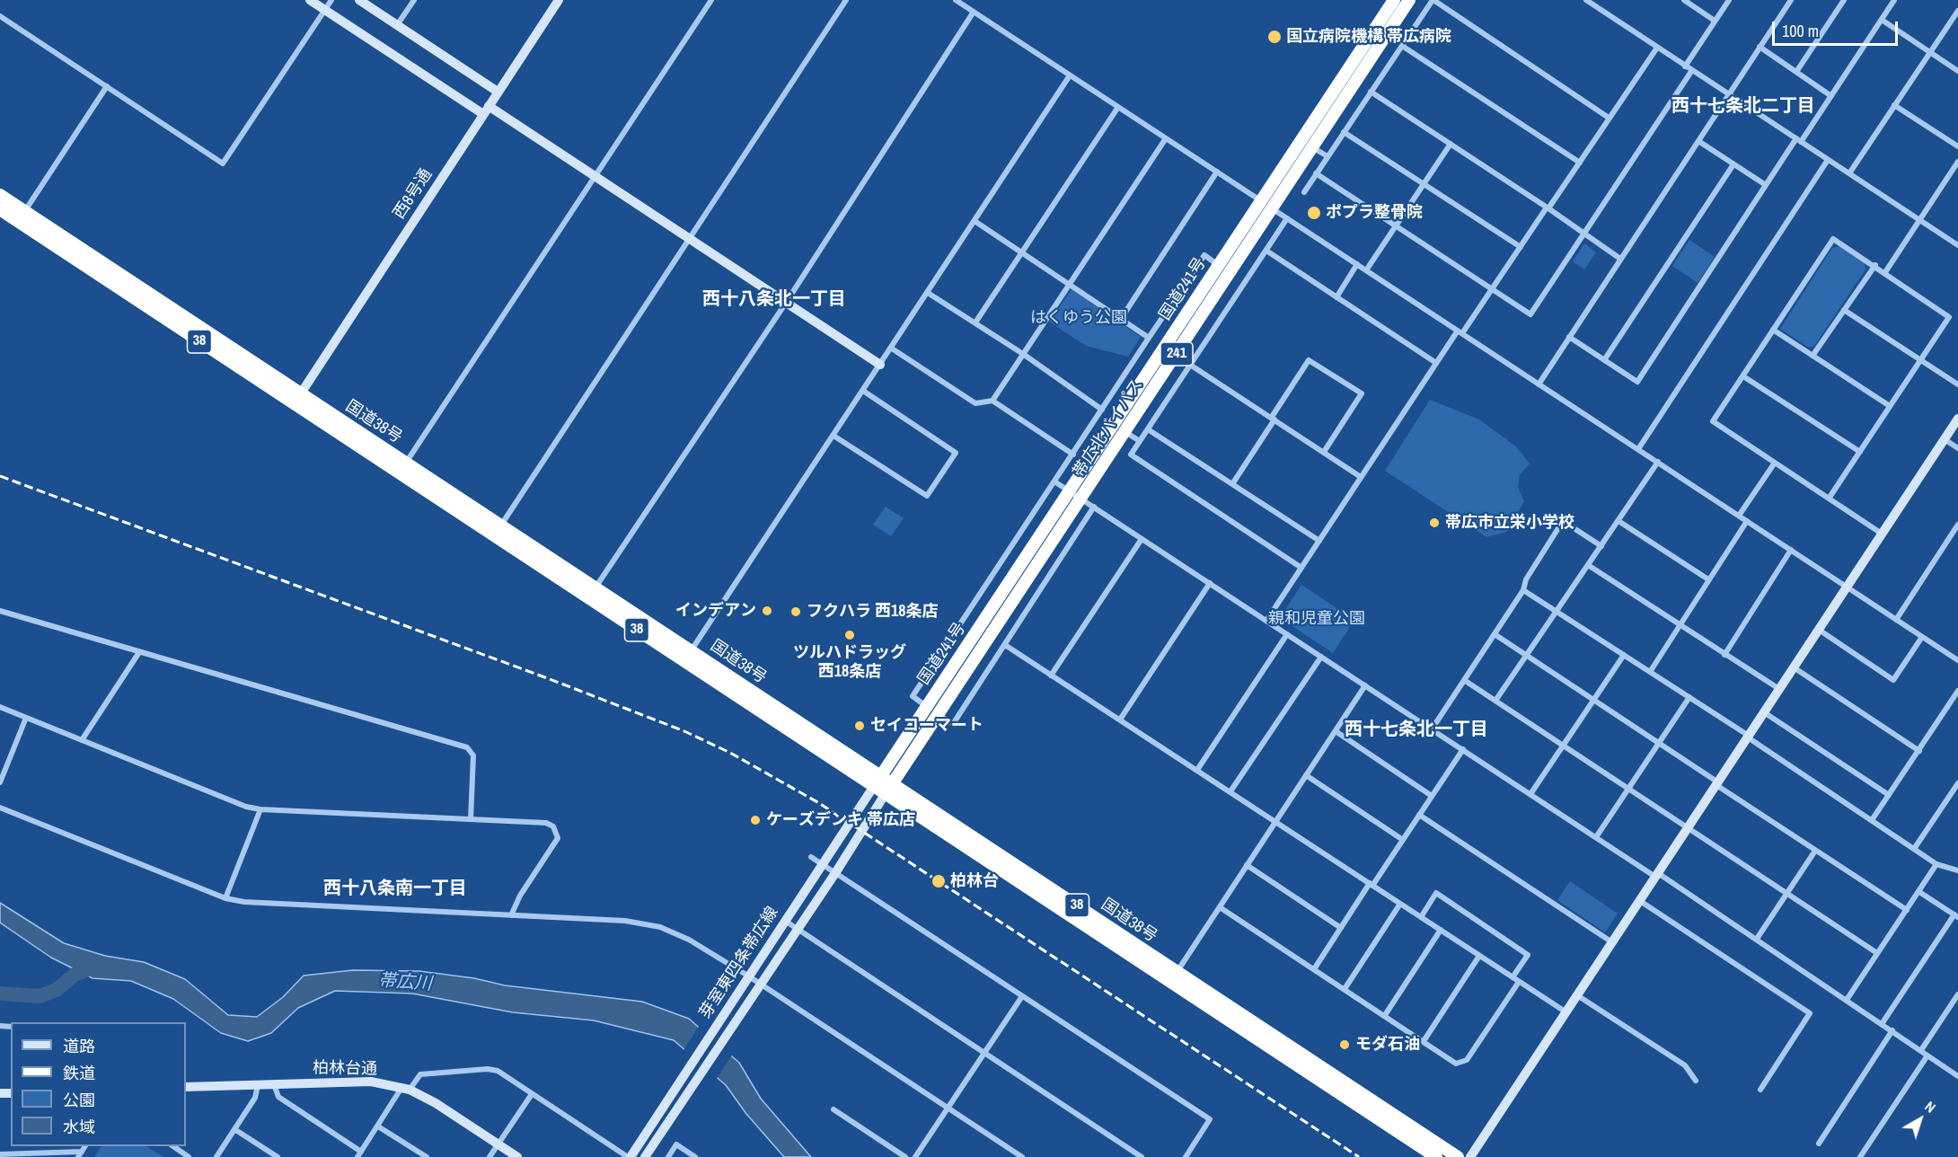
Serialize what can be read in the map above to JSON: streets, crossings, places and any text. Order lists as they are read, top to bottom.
{
  "streets": {
    "highway": [
      "国道241号",
      "38",
      "241",
      "国道38号",
      "帯広北バイパス"
    ],
    "street": ["西8号通", "芽室東四条帯広線", "柏林台通"]
  },
  "crossings": [
    ["西8号通", "国道38号"],
    ["国道241号", "国道38号"],
    ["国道241号", "芽室東四条帯広線"],
    ["国道38号", "帯広北バイパス"],
    ["国道38号", "芽室東四条帯広線"],
    ["帯広北バイパス", "芽室東四条帯広線"]
  ],
  "districts": [
    "西十七条北二丁目",
    "西十八条北一丁目",
    "西十七条北一丁目",
    "西十八条南一丁目"
  ],
  "water": ["帯広川"],
  "parks": ["はくゆう公園", "親和児童公園"],
  "places": [
    "国立病院機構 帯広病院",
    "ポプラ整骨院",
    "帯広市立栄小学校",
    "インデアン",
    "フクハラ 西18条店",
    "ツルハドラッグ 西18条店",
    "セイコーマート",
    "ケーズデンキ 帯広店",
    "柏林台",
    "モダ石油"
  ],
  "legend": [
    "道路",
    "鉄道",
    "公園",
    "水域"
  ],
  "scale_bar": "100 m",
  "north": "top right"
}
